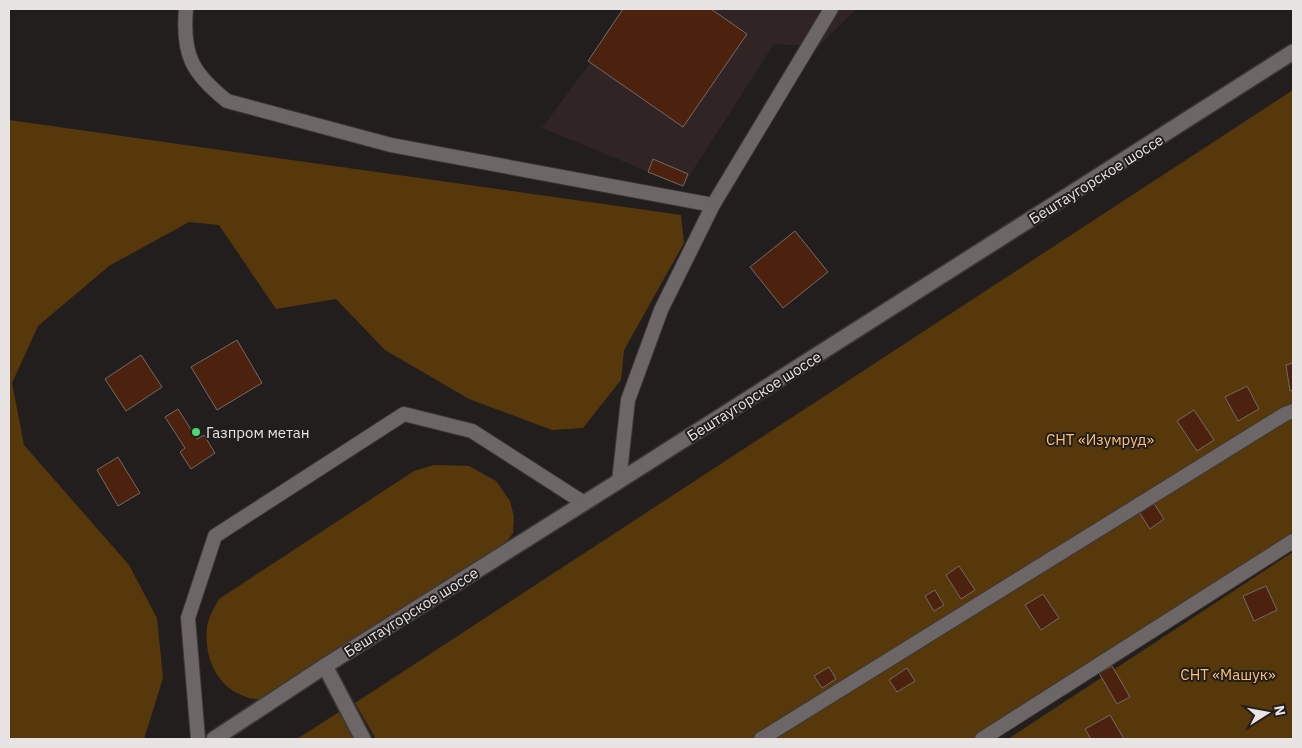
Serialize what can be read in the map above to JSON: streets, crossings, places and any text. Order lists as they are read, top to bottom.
{
  "streets": {
    "street": ["Бештаугорское шоссе"]
  },
  "parks": ["СНТ «Изумруд»", "СНТ «Машук»"],
  "places": ["Газпром метан"],
  "north": "right"
}
